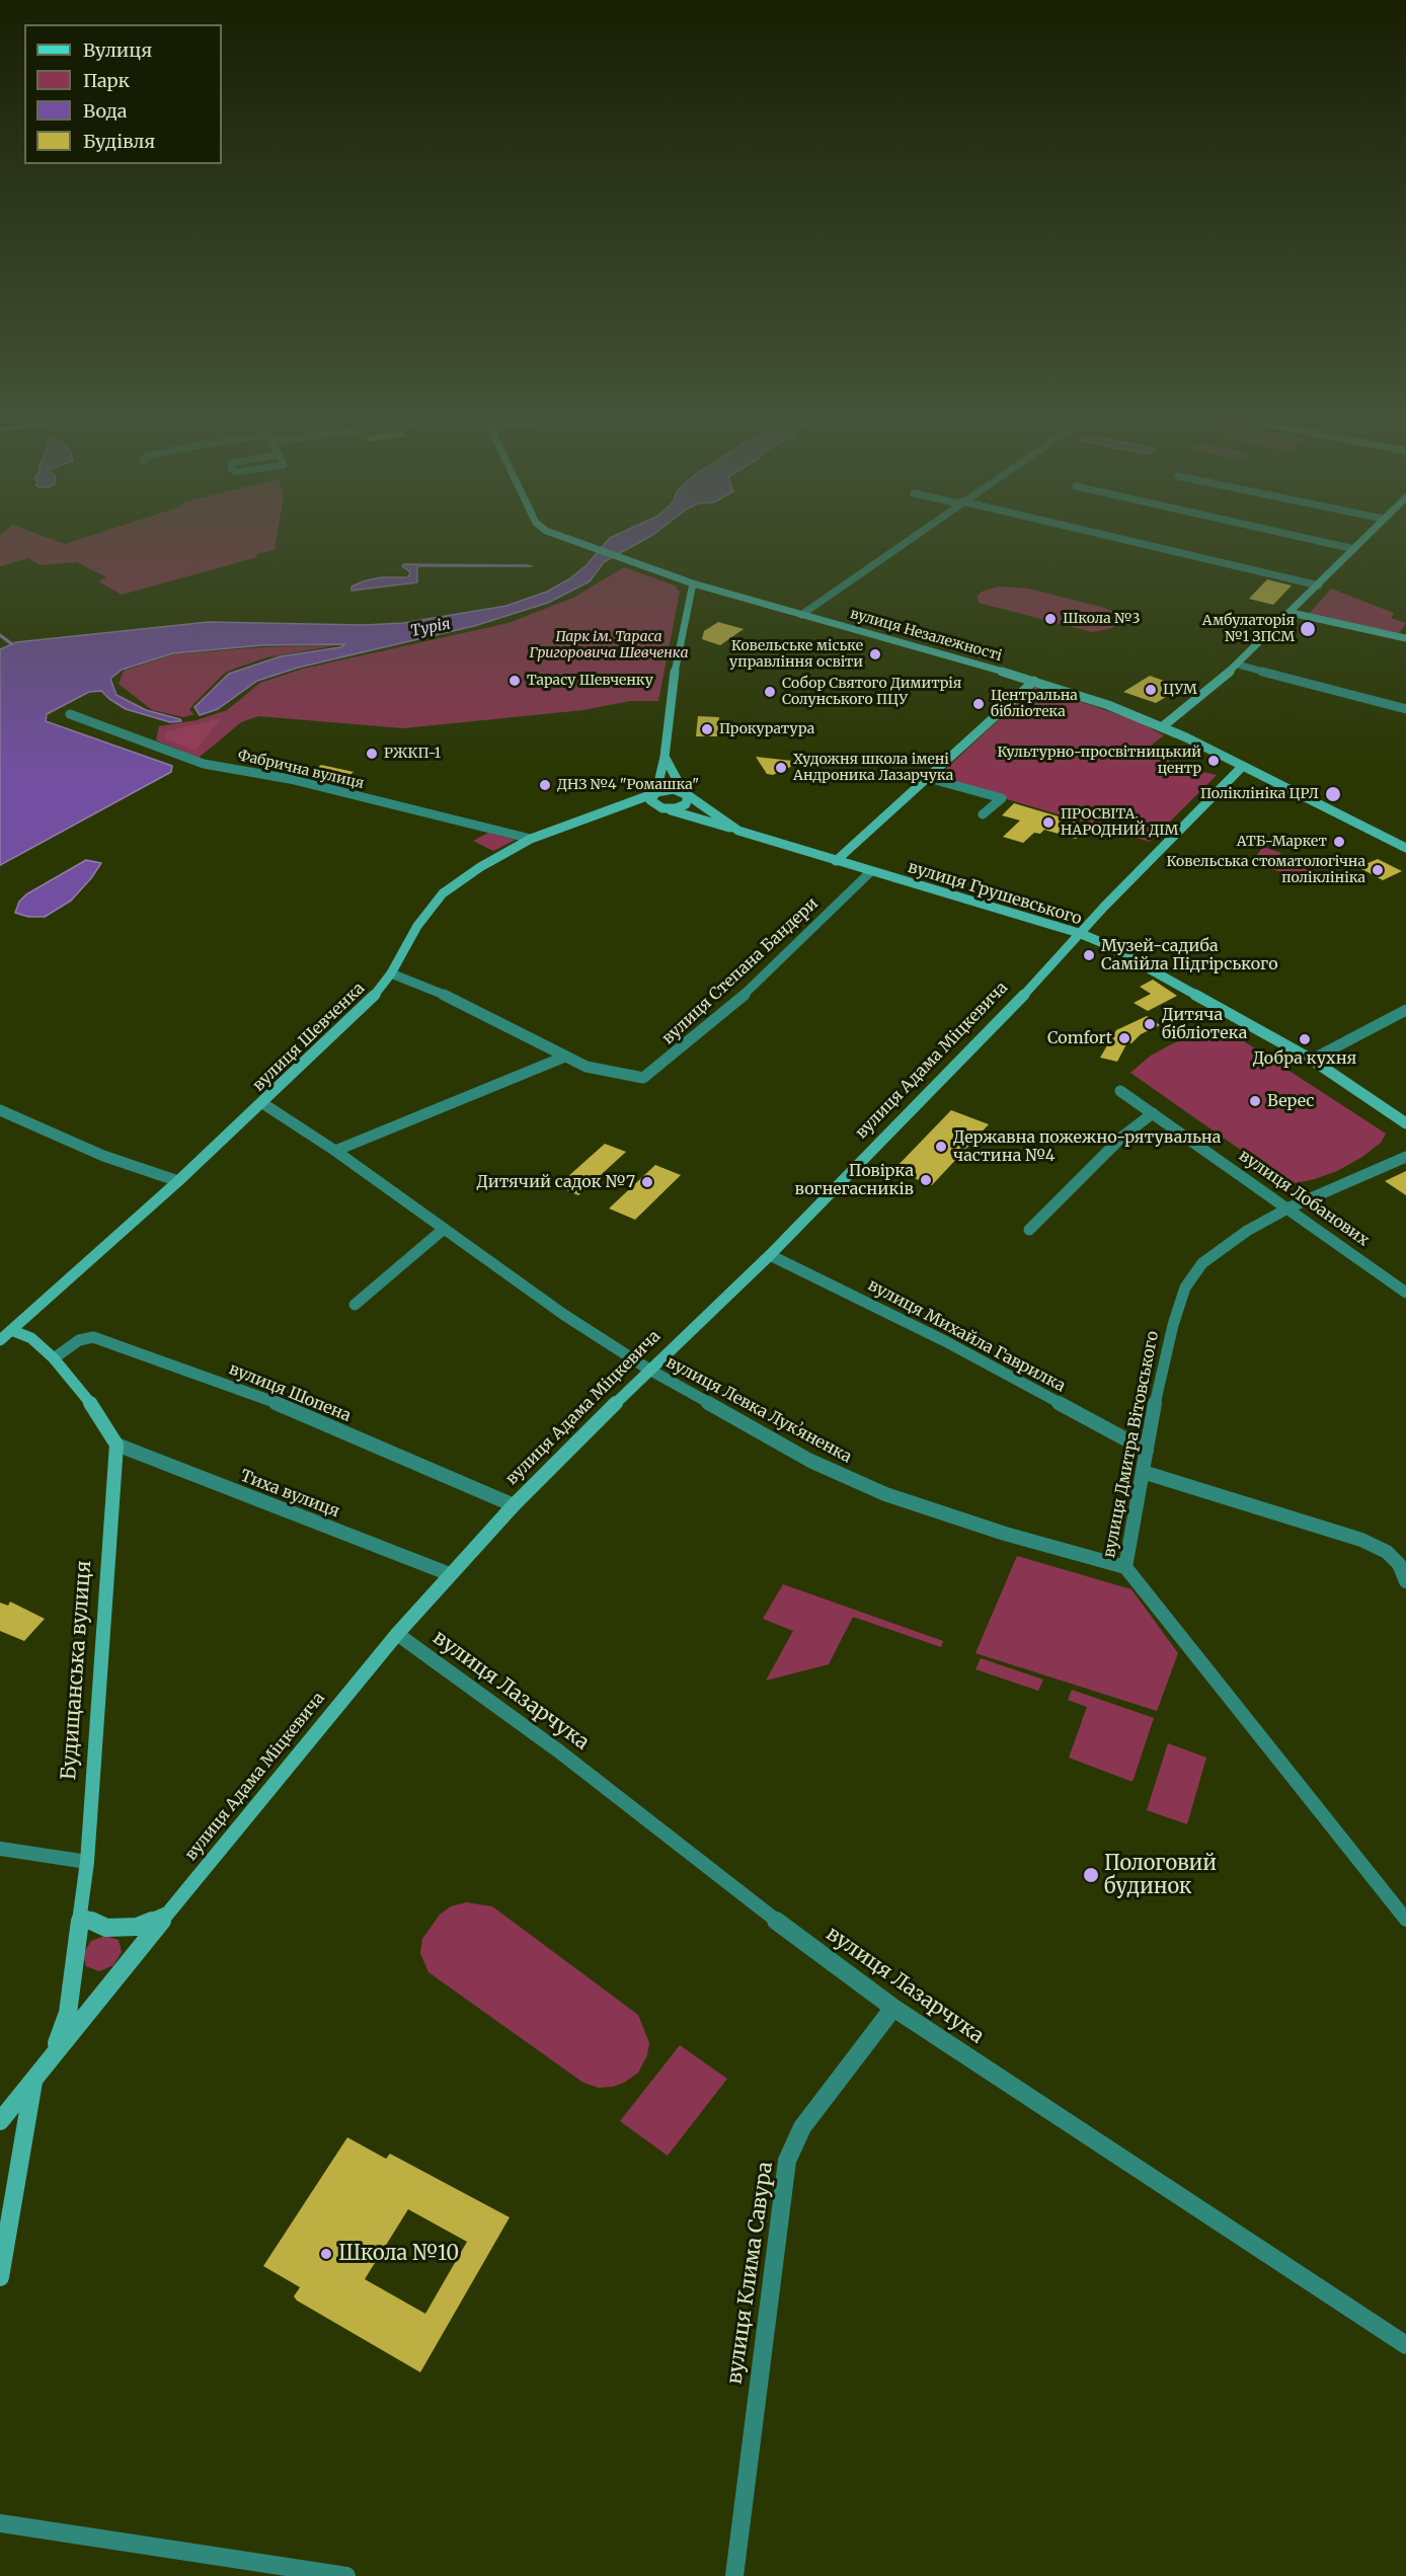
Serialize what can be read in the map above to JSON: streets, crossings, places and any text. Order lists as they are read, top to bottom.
{
  "streets": {
    "street": [
      "вулиця Незалежності",
      "Фабрична вулиця",
      "вулиця Грушевського",
      "вулиця Степана Бандери",
      "вулиця Шевченка",
      "вулиця Адама Міцкевича",
      "вулиця Лобанових",
      "вулиця Михайла Гаврилка",
      "вулиця Шопена",
      "вулиця Левка Лукʼяненка",
      "вулиця Дмитра Вітовського",
      "Тиха вулиця",
      "Будищанська вулиця",
      "вулиця Лазарчука",
      "вулиця Клима Савура"
    ]
  },
  "crossings": [
    ["вулиця Незалежності", "вулиця Адама Міцкевича"],
    ["Фабрична вулиця", "вулиця Шевченка"],
    ["вулиця Грушевського", "вулиця Степана Бандери"],
    ["вулиця Грушевського", "вулиця Адама Міцкевича"],
    ["вулиця Степана Бандери", "вулиця Шевченка"],
    ["вулиця Шевченка", "вулиця Левка Лукʼяненка"],
    ["вулиця Адама Міцкевича", "вулиця Михайла Гаврилка"],
    ["вулиця Адама Міцкевича", "вулиця Шопена"],
    ["вулиця Адама Міцкевича", "вулиця Левка Лукʼяненка"],
    ["вулиця Адама Міцкевича", "Тиха вулиця"],
    ["вулиця Адама Міцкевича", "Будищанська вулиця"],
    ["вулиця Адама Міцкевича", "вулиця Лазарчука"],
    ["вулиця Лобанових", "вулиця Дмитра Вітовського"],
    ["вулиця Михайла Гаврилка", "вулиця Дмитра Вітовського"],
    ["вулиця Левка Лукʼяненка", "вулиця Дмитра Вітовського"],
    ["Тиха вулиця", "Будищанська вулиця"],
    ["вулиця Лазарчука", "вулиця Клима Савура"]
  ],
  "water": ["Турія"],
  "parks": ["Парк ім. Тараса Григоровича Шевченка"],
  "places": [
    "Школа №3",
    "Амбулаторія №1 ЗПСМ",
    "Ковельське міське управління освіти",
    "Тарасу Шевченку",
    "ЦУМ",
    "Собор Святого Димитрія Солунського ПЦУ",
    "Центральна бібліотека",
    "Прокуратура",
    "РЖКП-1",
    "Культурно-просвітницький центр",
    "Художня школа імені Андроника Лазарчука",
    "ДНЗ №4 \"Ромашка\"",
    "Поліклініка ЦРЛ",
    "ПРОСВІТА, НАРОДНИЙ ДІМ",
    "АТБ-Маркет",
    "Ковельська стоматологічна поліклініка",
    "Музей-садиба Самійла Підгірського",
    "Дитяча бібліотека",
    "Comfort",
    "Добра кухня",
    "Верес",
    "Державна пожежно-рятувальна частина №4",
    "Повірка вогнегасників",
    "Дитячий садок №7",
    "Пологовий будинок",
    "Школа №10"
  ],
  "legend": [
    "Вулиця",
    "Парк",
    "Вода",
    "Будівля"
  ]
}
